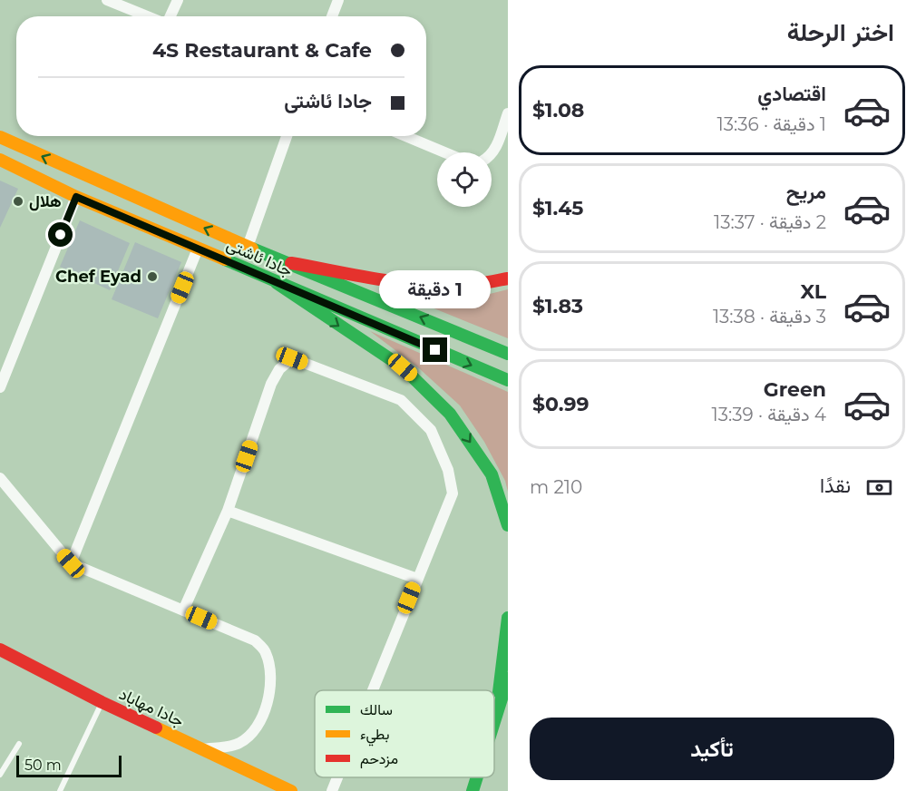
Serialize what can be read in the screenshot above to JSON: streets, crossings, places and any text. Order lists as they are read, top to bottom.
{
  "streets": {
    "main road": ["جادا ئاشتی", "جادا مهاباد"]
  },
  "places": ["هلال", "Chef Eyad"],
  "legend": ["سالك", "بطيء", "مزدحم"],
  "scale_bar": "50 m",
  "page": {
    "heading": "اختر الرحلة",
    "banner": ["4S Restaurant & Cafe", "جادا ئاشتی"],
    "list": [
      {
        "name": "اقتصادي",
        "note": "1 دقيقة · 13:36",
        "value": "$1.08"
      },
      {
        "name": "مريح",
        "note": "2 دقيقة · 13:37",
        "value": "$1.45"
      },
      {
        "name": "XL",
        "note": "3 دقيقة · 13:38",
        "value": "$1.83"
      },
      {
        "name": "Green",
        "note": "4 دقيقة · 13:39",
        "value": "$0.99"
      }
    ],
    "bubble": "1 دقيقة",
    "pay": ["نقدًا", "210 m"],
    "buttons": "تأكيد",
    "scale": "50 m"
  }
}
